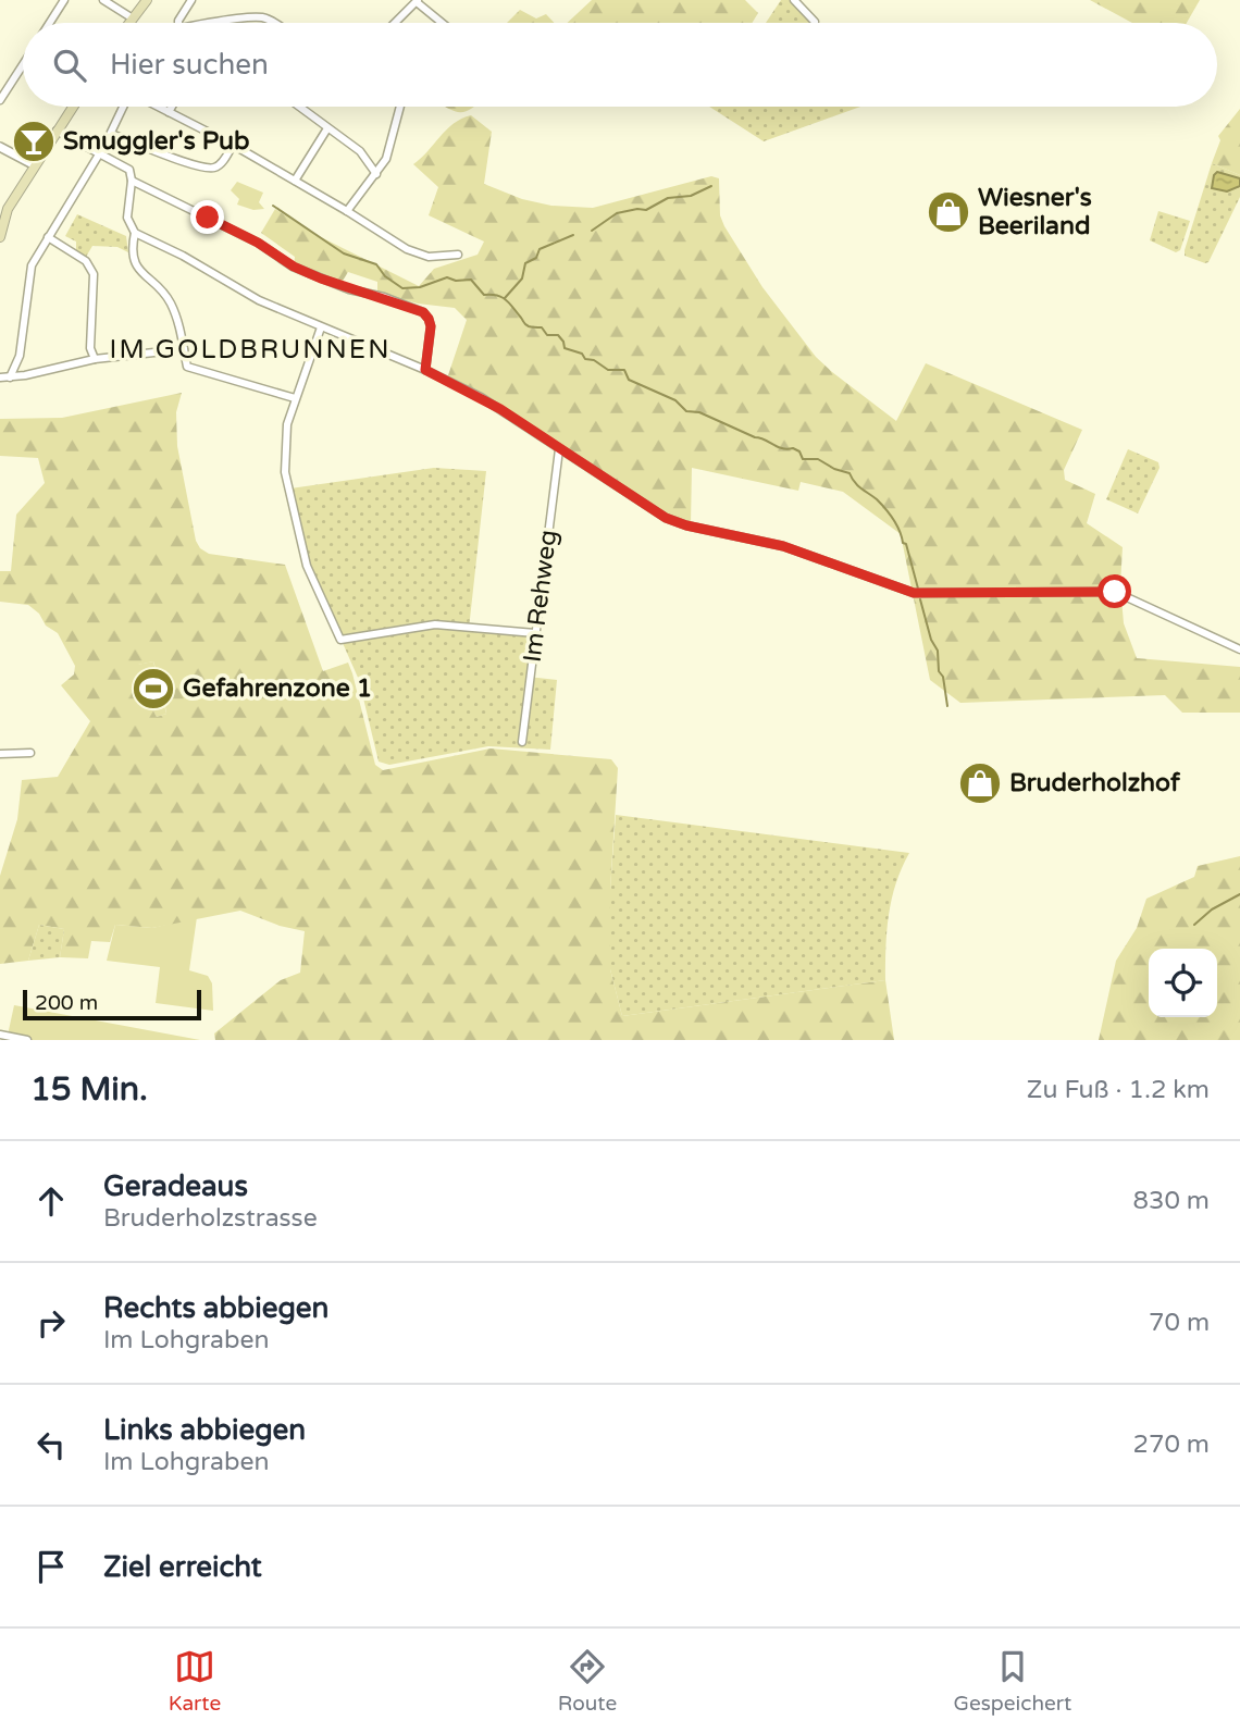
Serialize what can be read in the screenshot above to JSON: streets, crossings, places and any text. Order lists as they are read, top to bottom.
{
  "streets": {
    "street": ["Im Rehweg"]
  },
  "districts": ["IM GOLDBRUNNEN"],
  "places": {
    "bar": ["Smuggler's Pub"],
    "shop": ["Wiesner's Beeriland", "Bruderholzhof"],
    "sports": ["Gefahrenzone 1"]
  },
  "scale_bar": "200 m",
  "page": {
    "search": "Hier suchen",
    "scale": "200 m",
    "heading": ["15 Min.", "Zu Fuß · 1.2 km"],
    "list": [
      ["Geradeaus", "Bruderholzstrasse", "830 m"],
      ["Rechts abbiegen", "Im Lohgraben", "70 m"],
      ["Links abbiegen", "Im Lohgraben", "270 m"],
      "Ziel erreicht"
    ],
    "nav": ["Karte", "Route", "Gespeichert"]
  }
}
